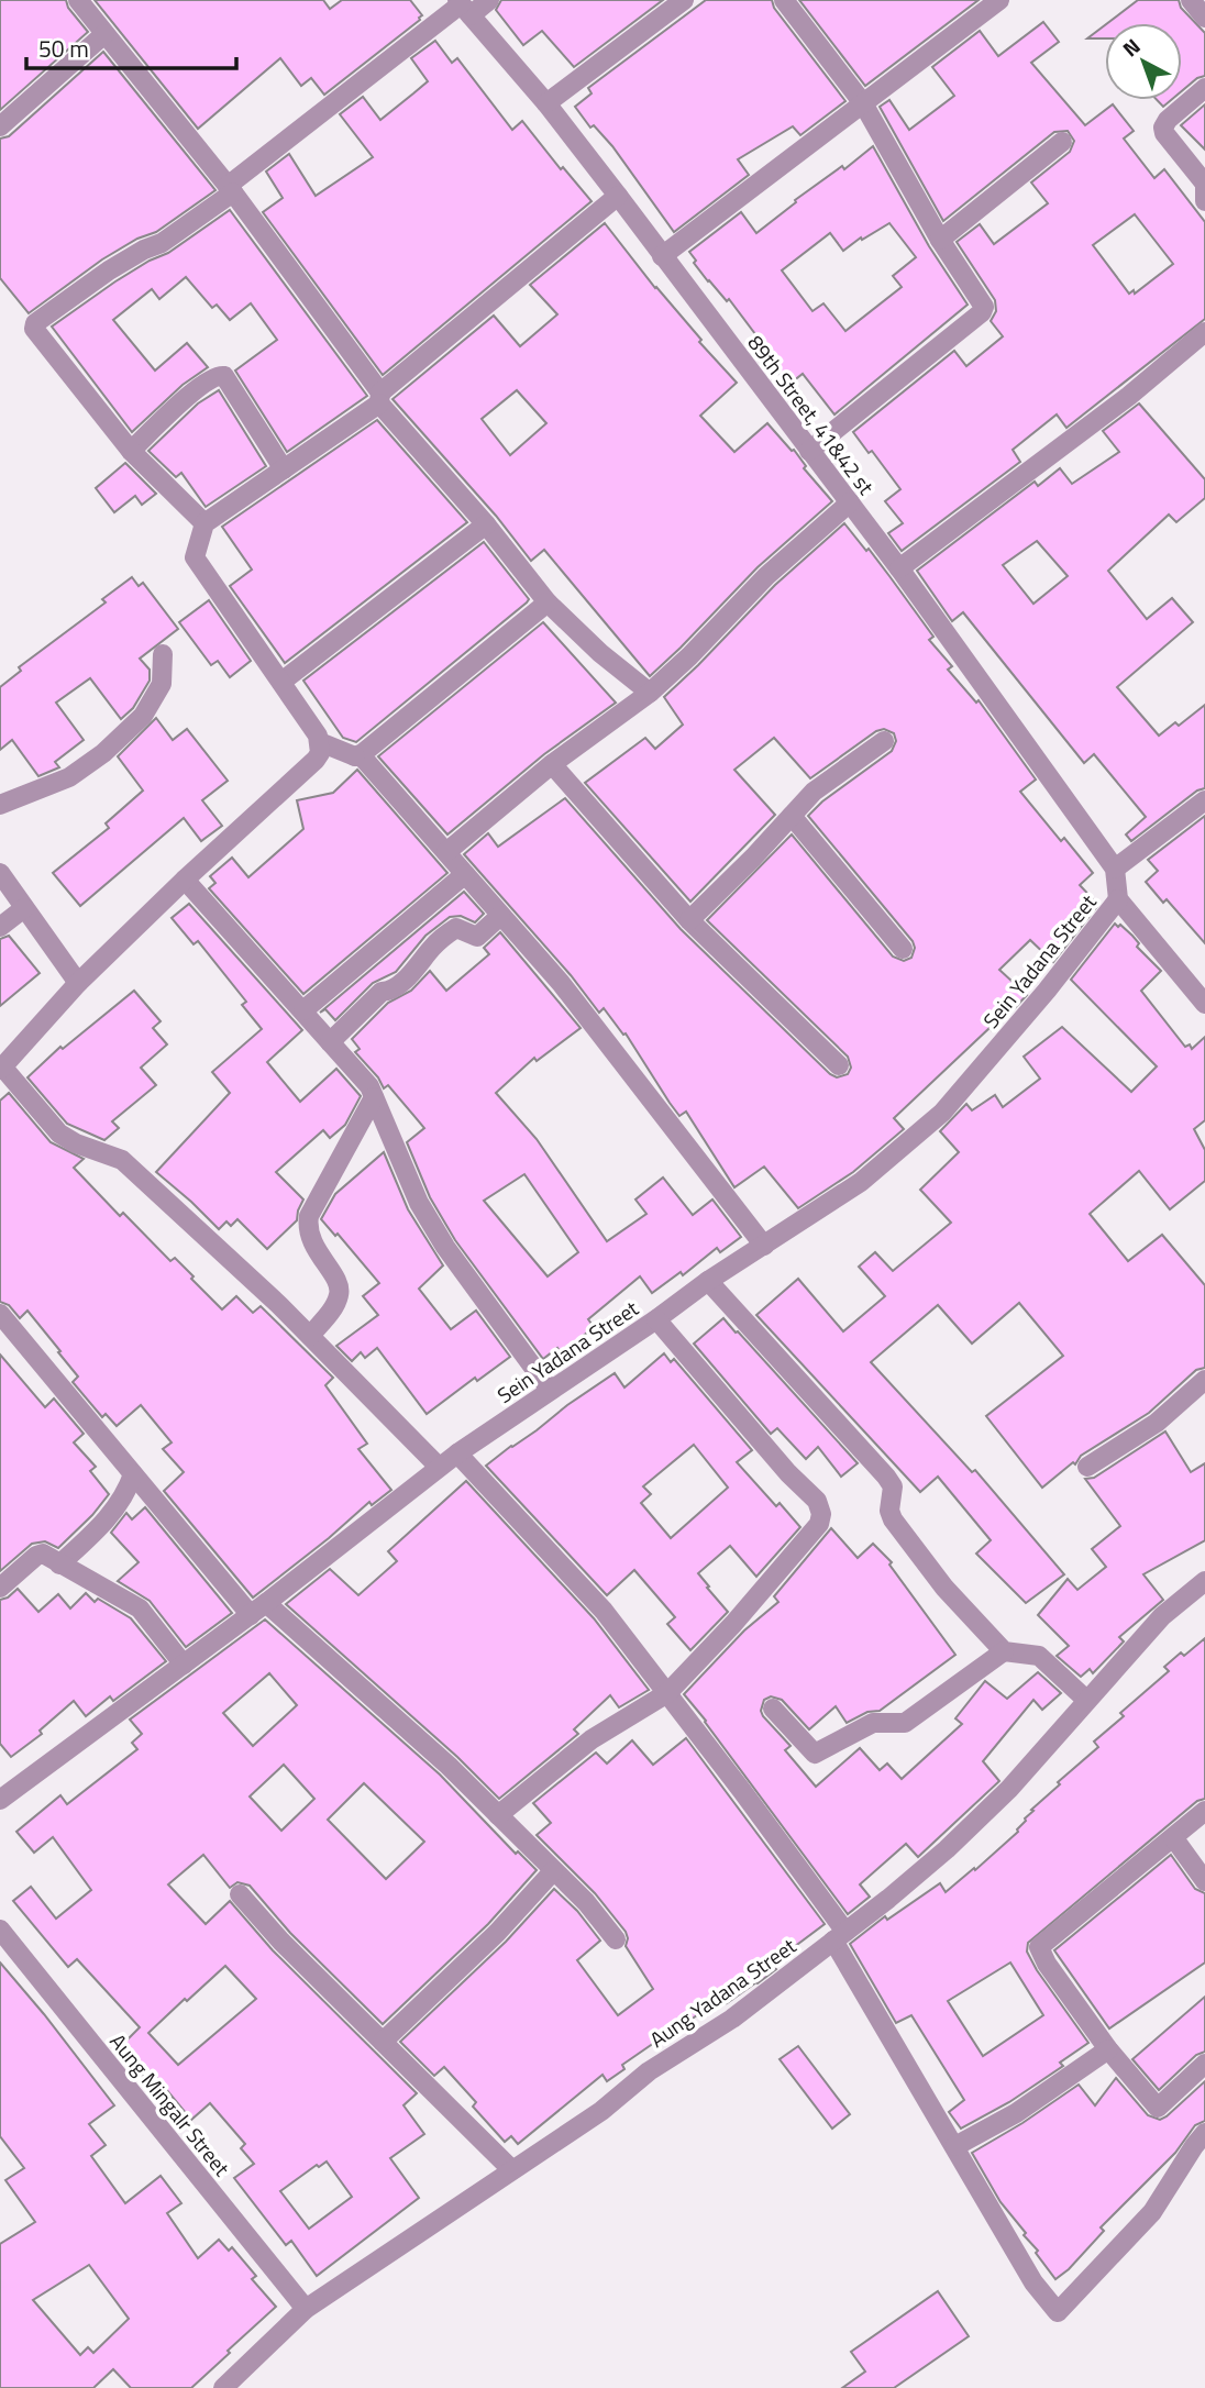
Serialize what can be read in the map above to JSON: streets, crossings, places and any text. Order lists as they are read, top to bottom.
{
  "streets": {
    "street": [
      "89th Street, 41&42 st",
      "Sein Yadana Street",
      "Aung Yadana Street",
      "Aung Mingalr Street"
    ]
  },
  "crossings": [
    ["Aung Yadana Street", "Aung Mingalr Street"]
  ],
  "scale_bar": "50 m",
  "north": "top left"
}
